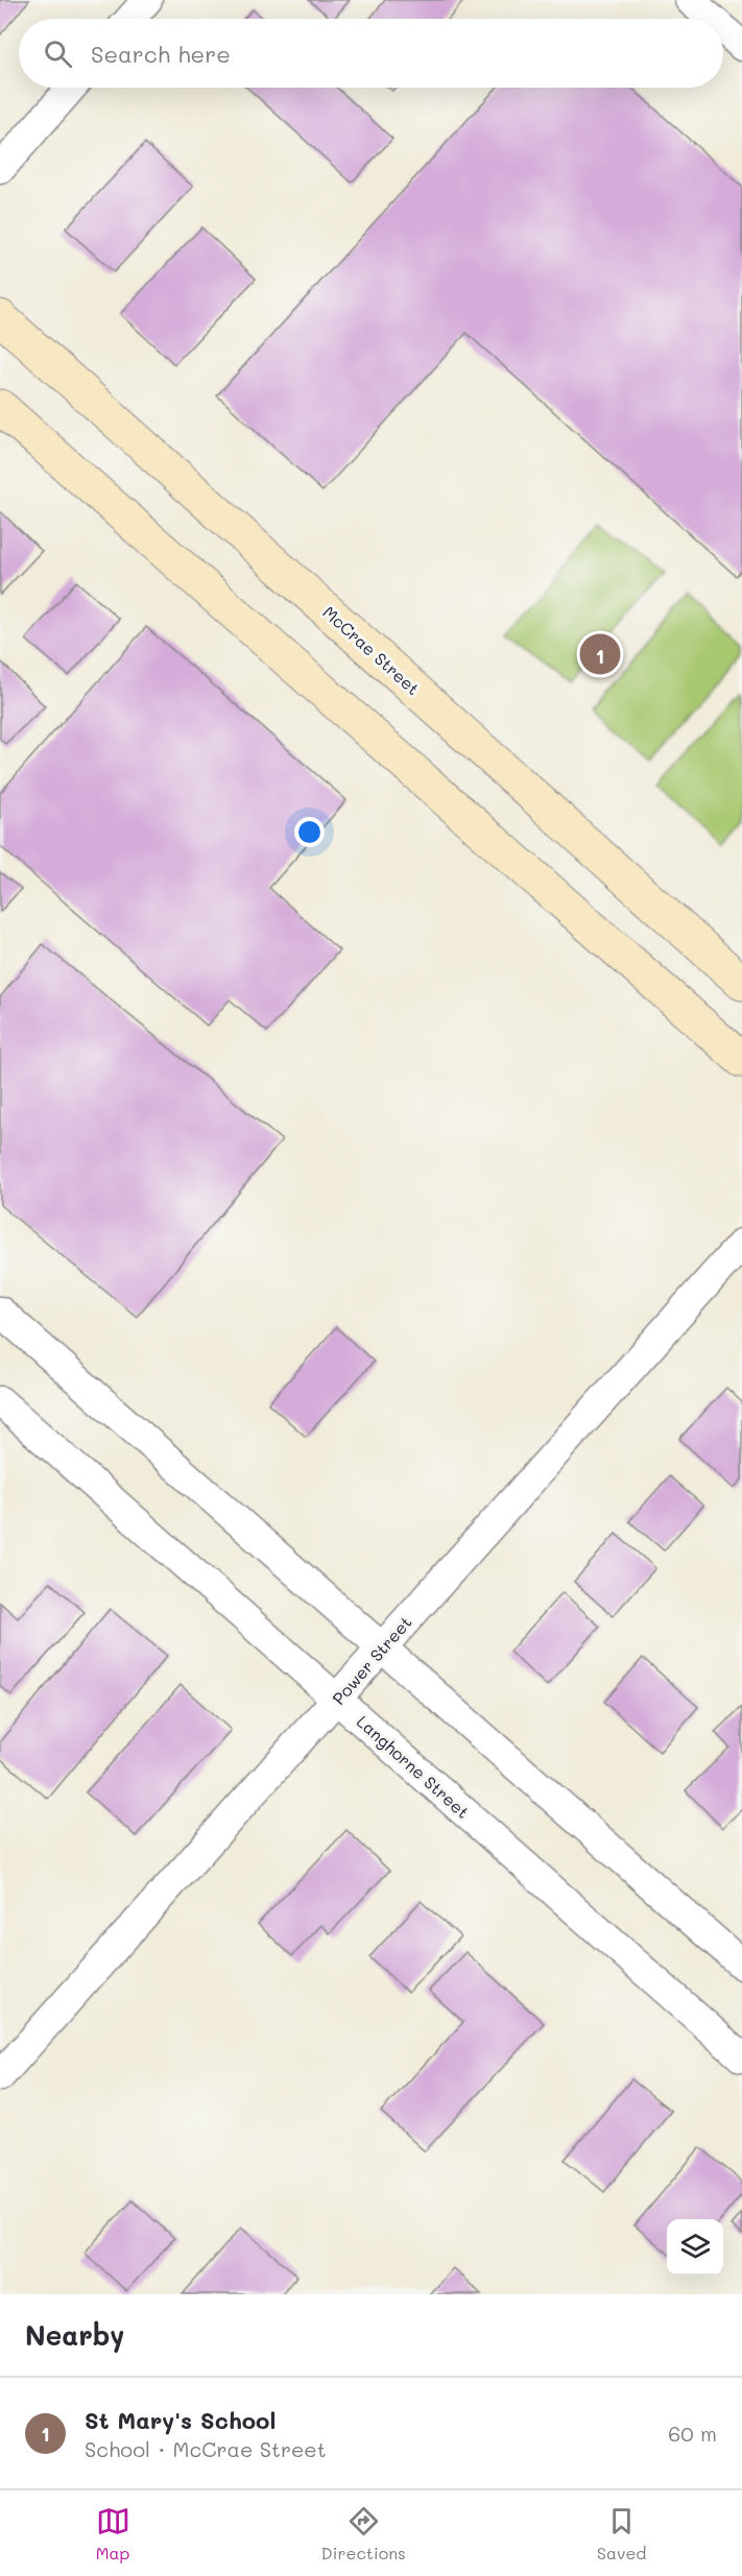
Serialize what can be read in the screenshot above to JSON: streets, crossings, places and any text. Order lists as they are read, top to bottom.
{
  "streets": {
    "main road": ["McCrae Street"],
    "street": ["Power Street", "Langhorne Street"]
  },
  "crossings": [
    ["Power Street", "Langhorne Street"]
  ],
  "page": {
    "search": "Search here",
    "pins": "1",
    "heading": "Nearby",
    "list": [
      {
        "mark": "1",
        "name": "St Mary's School",
        "note": "School · McCrae Street",
        "value": "60 m"
      }
    ],
    "nav": ["Map", "Directions", "Saved"]
  }
}
